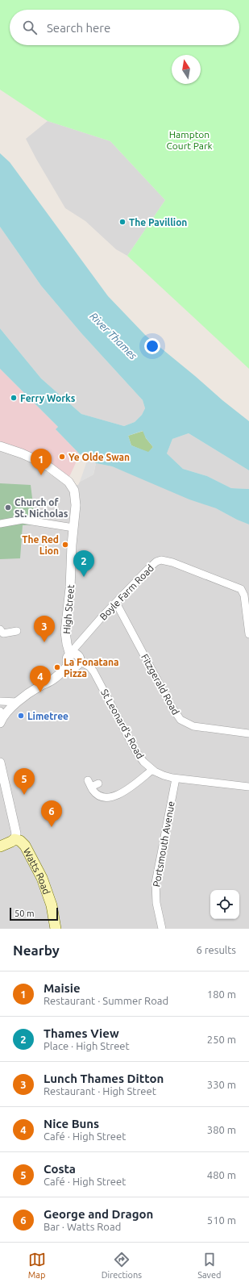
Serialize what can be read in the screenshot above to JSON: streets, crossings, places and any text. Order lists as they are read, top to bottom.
{
  "streets": {
    "main road": ["Watts Road"],
    "street": [
      "Boyle Farm Road",
      "High Street",
      "Fitzgerald Road",
      "St Leonard's Road",
      "Portsmouth Avenue"
    ]
  },
  "crossings": [
    ["Boyle Farm Road", "High Street"],
    ["Boyle Farm Road", "Fitzgerald Road"],
    ["Boyle Farm Road", "St Leonard's Road"],
    ["High Street", "St Leonard's Road"],
    ["St Leonard's Road", "Portsmouth Avenue"]
  ],
  "water": ["River Thames"],
  "parks": ["Hampton Court Park"],
  "places": [
    "The Pavillion",
    "Ferry Works",
    "Ye Olde Swan",
    "Church of St. Nicholas",
    "The Red Lion",
    "La Fonatana Pizza",
    "Limetree"
  ],
  "scale_bar": "50 m",
  "north": "top",
  "page": {
    "search": "Search here",
    "pins": [
      "1",
      "2",
      "3",
      "4",
      "5",
      "6"
    ],
    "scale": "50 m",
    "heading": ["Nearby", "6 results"],
    "list": [
      {
        "mark": "1",
        "name": "Maisie",
        "note": "Restaurant · Summer Road",
        "value": "180 m"
      },
      {
        "mark": "2",
        "name": "Thames View",
        "note": "Place · High Street",
        "value": "250 m"
      },
      {
        "mark": "3",
        "name": "Lunch Thames Ditton",
        "note": "Restaurant · High Street",
        "value": "330 m"
      },
      {
        "mark": "4",
        "name": "Nice Buns",
        "note": "Café · High Street",
        "value": "380 m"
      },
      {
        "mark": "5",
        "name": "Costa",
        "note": "Café · High Street",
        "value": "480 m"
      },
      {
        "mark": "6",
        "name": "George and Dragon",
        "note": "Bar · Watts Road",
        "value": "510 m"
      }
    ],
    "nav": ["Map", "Directions", "Saved"]
  }
}
